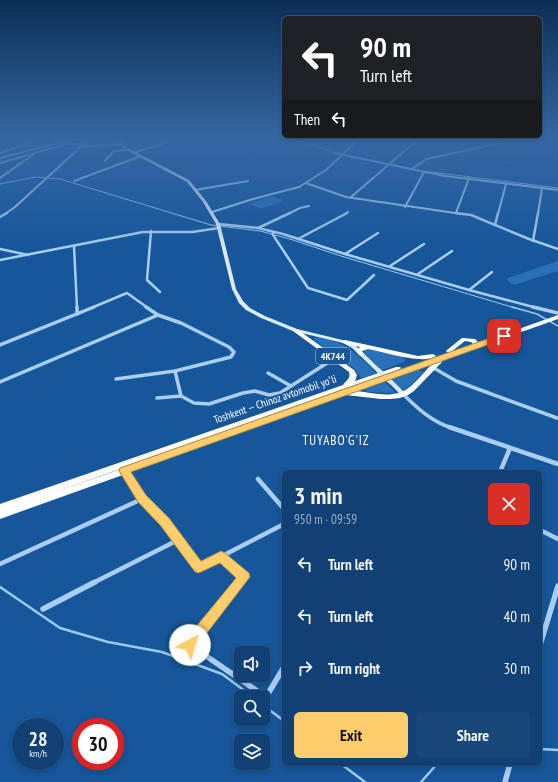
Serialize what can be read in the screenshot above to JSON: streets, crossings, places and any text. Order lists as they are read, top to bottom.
{
  "streets": {
    "highway": ["4К744", "Toshkent — Chinoz avtomobil yoʻli"]
  },
  "crossings": [
    ["4К744", "Toshkent — Chinoz avtomobil yoʻli"]
  ],
  "districts": ["TUYABO'G'IZ"],
  "page": {
    "turn": ["90 m", "Turn left"],
    "then": "Then",
    "heading": ["3 min", "950 m · 09:59"],
    "list": [
      {
        "name": "Turn left",
        "value": "90 m"
      },
      {
        "name": "Turn left",
        "value": "40 m"
      },
      {
        "name": "Turn right",
        "value": "30 m"
      }
    ],
    "buttons": ["Exit", "Share"],
    "speed": "28 km/h",
    "limit": "30"
  }
}
